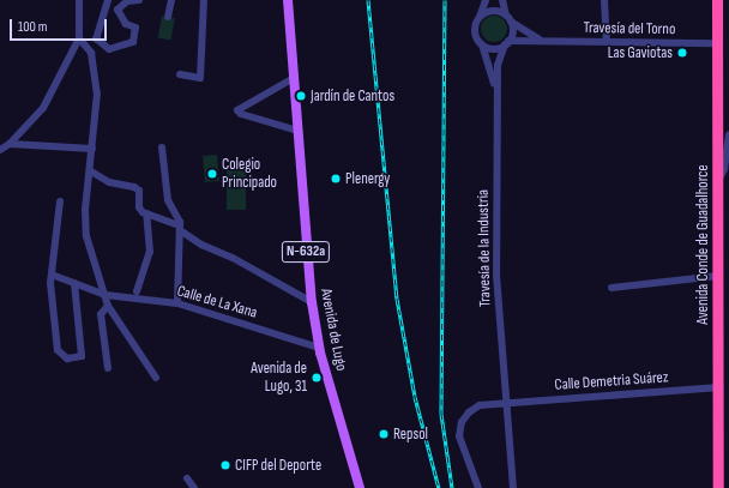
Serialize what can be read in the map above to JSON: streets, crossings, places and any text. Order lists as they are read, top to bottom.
{
  "streets": {
    "highway": ["Avenida Conde de Guadalhorce"],
    "main road": ["N-632a", "Avenida de Lugo"],
    "street": [
      "Travesía del Torno",
      "Travesía de la Industria",
      "Calle de La Xana",
      "Calle Demetria Suárez"
    ]
  },
  "crossings": [
    ["Travesía del Torno", "Avenida Conde de Guadalhorce"],
    ["Travesía del Torno", "Travesía de la Industria"],
    ["Avenida Conde de Guadalhorce", "Calle Demetria Suárez"],
    ["Travesía de la Industria", "Calle Demetria Suárez"],
    ["Calle de La Xana", "Avenida de Lugo"]
  ],
  "places": [
    "Las Gaviotas",
    "Jardín de Cantos",
    "Colegio Principado",
    "Plenergy",
    "Avenida de Lugo, 31",
    "Repsol",
    "CIFP del Deporte"
  ],
  "scale_bar": "100 m"
}
